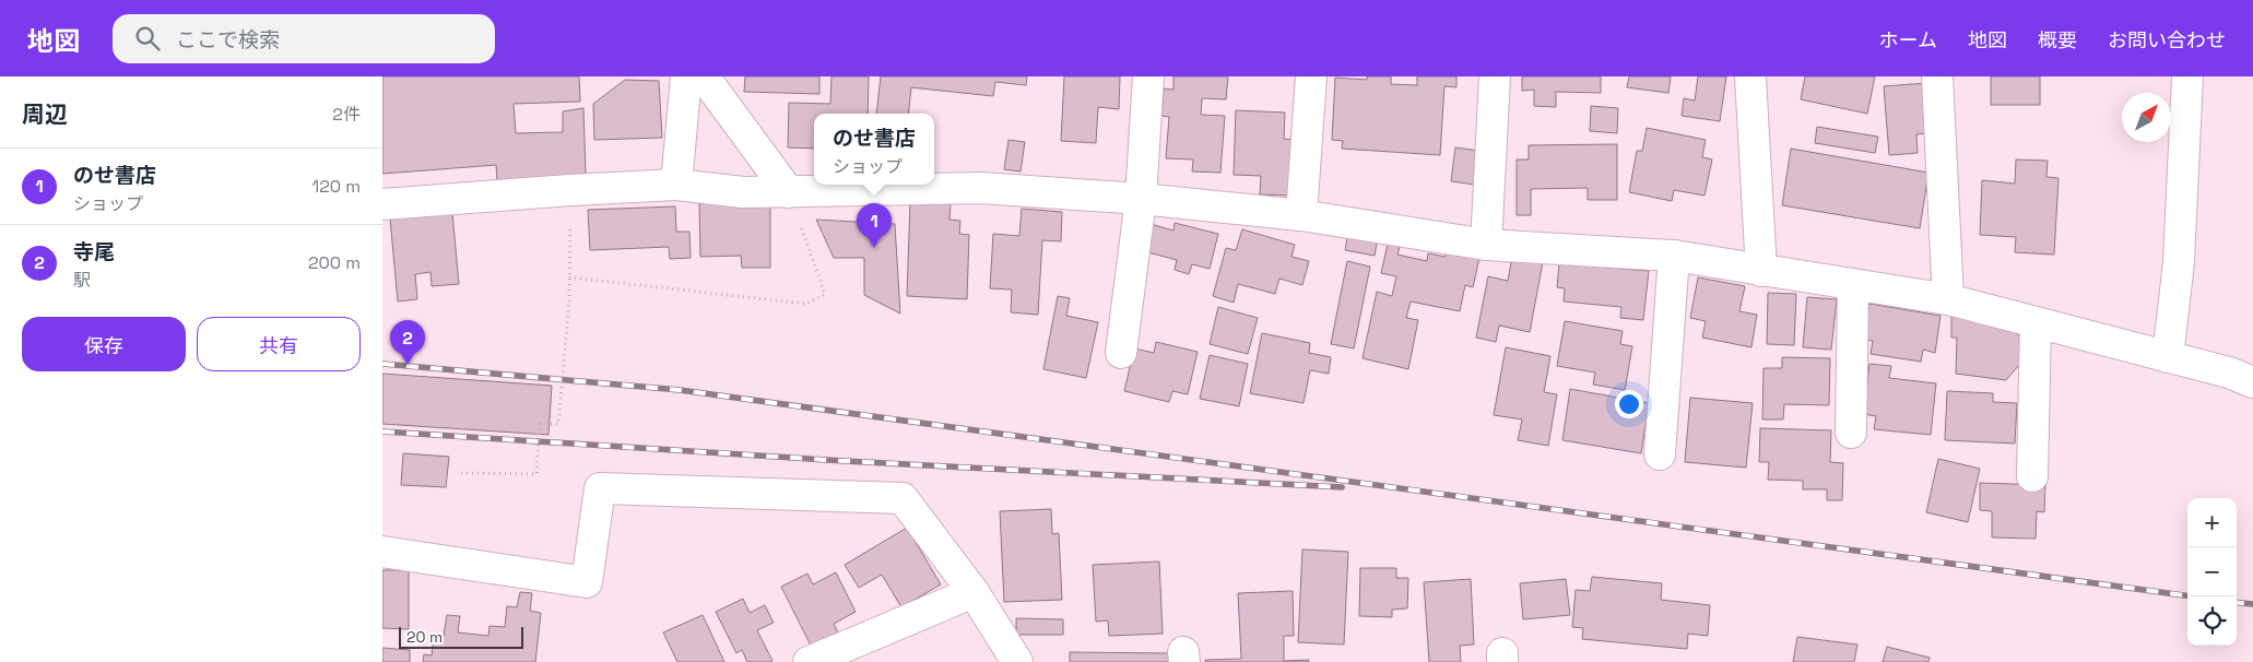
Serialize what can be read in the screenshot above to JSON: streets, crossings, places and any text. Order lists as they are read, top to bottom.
{
  "scale_bar": "20 m",
  "north": "top right",
  "page": {
    "header": "地図",
    "search": "ここで検索",
    "nav": [
      "ホーム",
      "地図",
      "概要",
      "お問い合わせ"
    ],
    "heading": ["周辺", "2件"],
    "popup": ["のせ書店", "ショップ"],
    "list": [
      {
        "mark": "1",
        "name": "のせ書店",
        "note": "ショップ",
        "value": "120 m"
      },
      {
        "mark": "2",
        "name": "寺尾",
        "note": "駅",
        "value": "200 m"
      }
    ],
    "pins": ["1", "2"],
    "buttons": ["保存", "共有"],
    "map_buttons": ["+", "−"],
    "scale": "20 m"
  }
}
